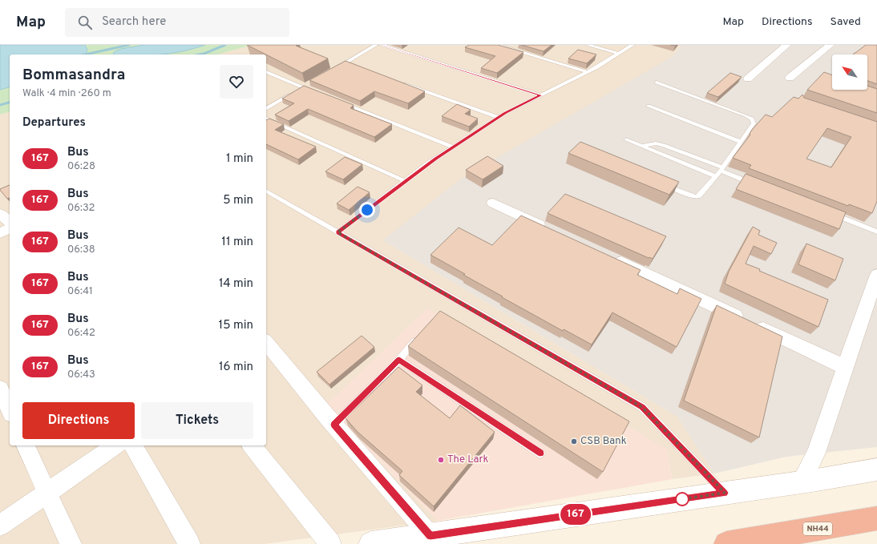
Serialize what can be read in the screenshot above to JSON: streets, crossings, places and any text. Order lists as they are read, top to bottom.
{
  "streets": {
    "highway": ["NH44"]
  },
  "places": ["CSB Bank", "The Lark"],
  "lines": ["bus line 167"],
  "north": "top left",
  "page": {
    "header": "Map",
    "search": "Search here",
    "nav": ["Map", "Directions", "Saved"],
    "on_map": "167",
    "heading": [
      ["Bommasandra", "Walk · 4 min · 260 m"],
      "Departures"
    ],
    "list": [
      {
        "mark": "167",
        "name": "Bus",
        "note": "06:28",
        "value": "1 min"
      },
      {
        "mark": "167",
        "name": "Bus",
        "note": "06:32",
        "value": "5 min"
      },
      {
        "mark": "167",
        "name": "Bus",
        "note": "06:38",
        "value": "11 min"
      },
      {
        "mark": "167",
        "name": "Bus",
        "note": "06:41",
        "value": "14 min"
      },
      {
        "mark": "167",
        "name": "Bus",
        "note": "06:42",
        "value": "15 min"
      },
      {
        "mark": "167",
        "name": "Bus",
        "note": "06:43",
        "value": "16 min"
      }
    ],
    "buttons": ["Directions", "Tickets"]
  }
}
